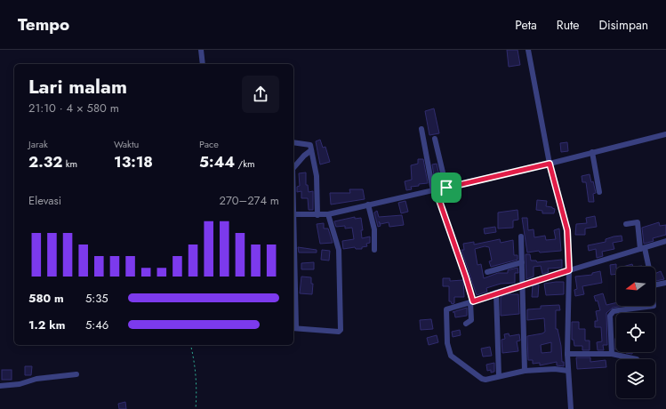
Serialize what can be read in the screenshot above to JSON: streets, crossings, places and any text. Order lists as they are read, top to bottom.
{
  "north": "left",
  "page": {
    "header": "Tempo",
    "nav": ["Peta", "Rute", "Disimpan"],
    "heading": ["Lari malam", "21:10 · 4 × 580 m"],
    "stats": [
      ["Jarak", "2.32 km"],
      ["Waktu", "13:18"],
      ["Pace", "5:44 /km"]
    ],
    "chart": ["Elevasi", "270–274 m"],
    "list": [
      {
        "name": "580 m",
        "note": "5:35"
      },
      {
        "name": "1.2 km",
        "note": "5:46"
      }
    ]
  }
}
